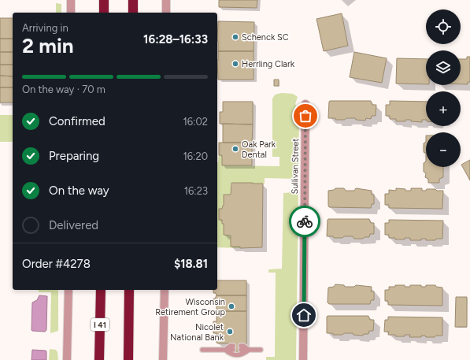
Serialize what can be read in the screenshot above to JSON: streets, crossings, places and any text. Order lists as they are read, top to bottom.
{
  "streets": {
    "highway": ["I 41"],
    "street": ["Sullivan Street"]
  },
  "places": [
    "Schenck SC",
    "Herrling Clark",
    "Oak Park Dental",
    "Wisconsin Retirement Group",
    "Nicolet National Bank"
  ],
  "page": {
    "map_buttons": ["+", "−"],
    "heading": ["2 min", "Arriving in", "16:28–16:33"],
    "panel": ["Order #4278", "$18.81"],
    "bar": "On the way · 70 m",
    "list": [
      ["Confirmed", "16:02"],
      ["Preparing", "16:20"],
      ["On the way", "16:23"],
      "Delivered"
    ]
  }
}
